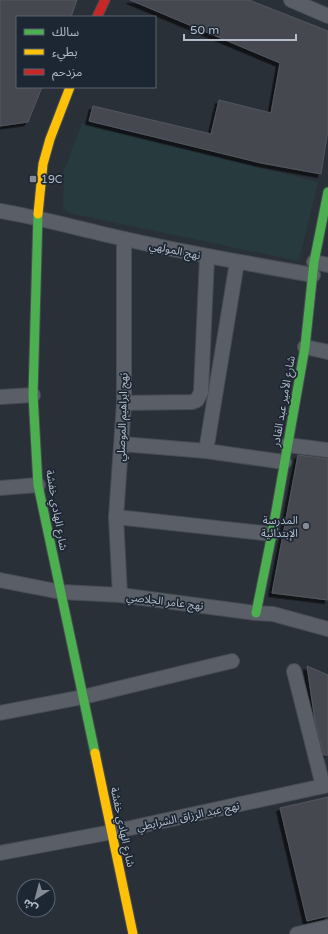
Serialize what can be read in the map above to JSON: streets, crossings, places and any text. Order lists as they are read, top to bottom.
{
  "streets": {
    "street": [
      "نهج المولهي",
      "شارع الأمير عبد القادر",
      "نهج ابراهيم الموصلي",
      "شارع الهادي خفشة",
      "نهج عامر الجلاصي",
      "نهج عبد الرزاق الشرايطي"
    ]
  },
  "crossings": [
    ["نهج المولهي", "شارع الأمير عبد القادر"],
    ["نهج المولهي", "نهج ابراهيم الموصلي"],
    ["نهج المولهي", "شارع الهادي خفشة"],
    ["شارع الأمير عبد القادر", "نهج عامر الجلاصي"],
    ["نهج ابراهيم الموصلي", "نهج عامر الجلاصي"],
    ["شارع الهادي خفشة", "نهج عامر الجلاصي"],
    ["شارع الهادي خفشة", "نهج عبد الرزاق الشرايطي"]
  ],
  "places": {
    "transit": ["19C"],
    "other": ["المدرسة الإبتدائية"]
  },
  "legend": ["سالك", "بطيء", "مزدحم"],
  "scale_bar": "50 m",
  "north": "bottom left"
}
